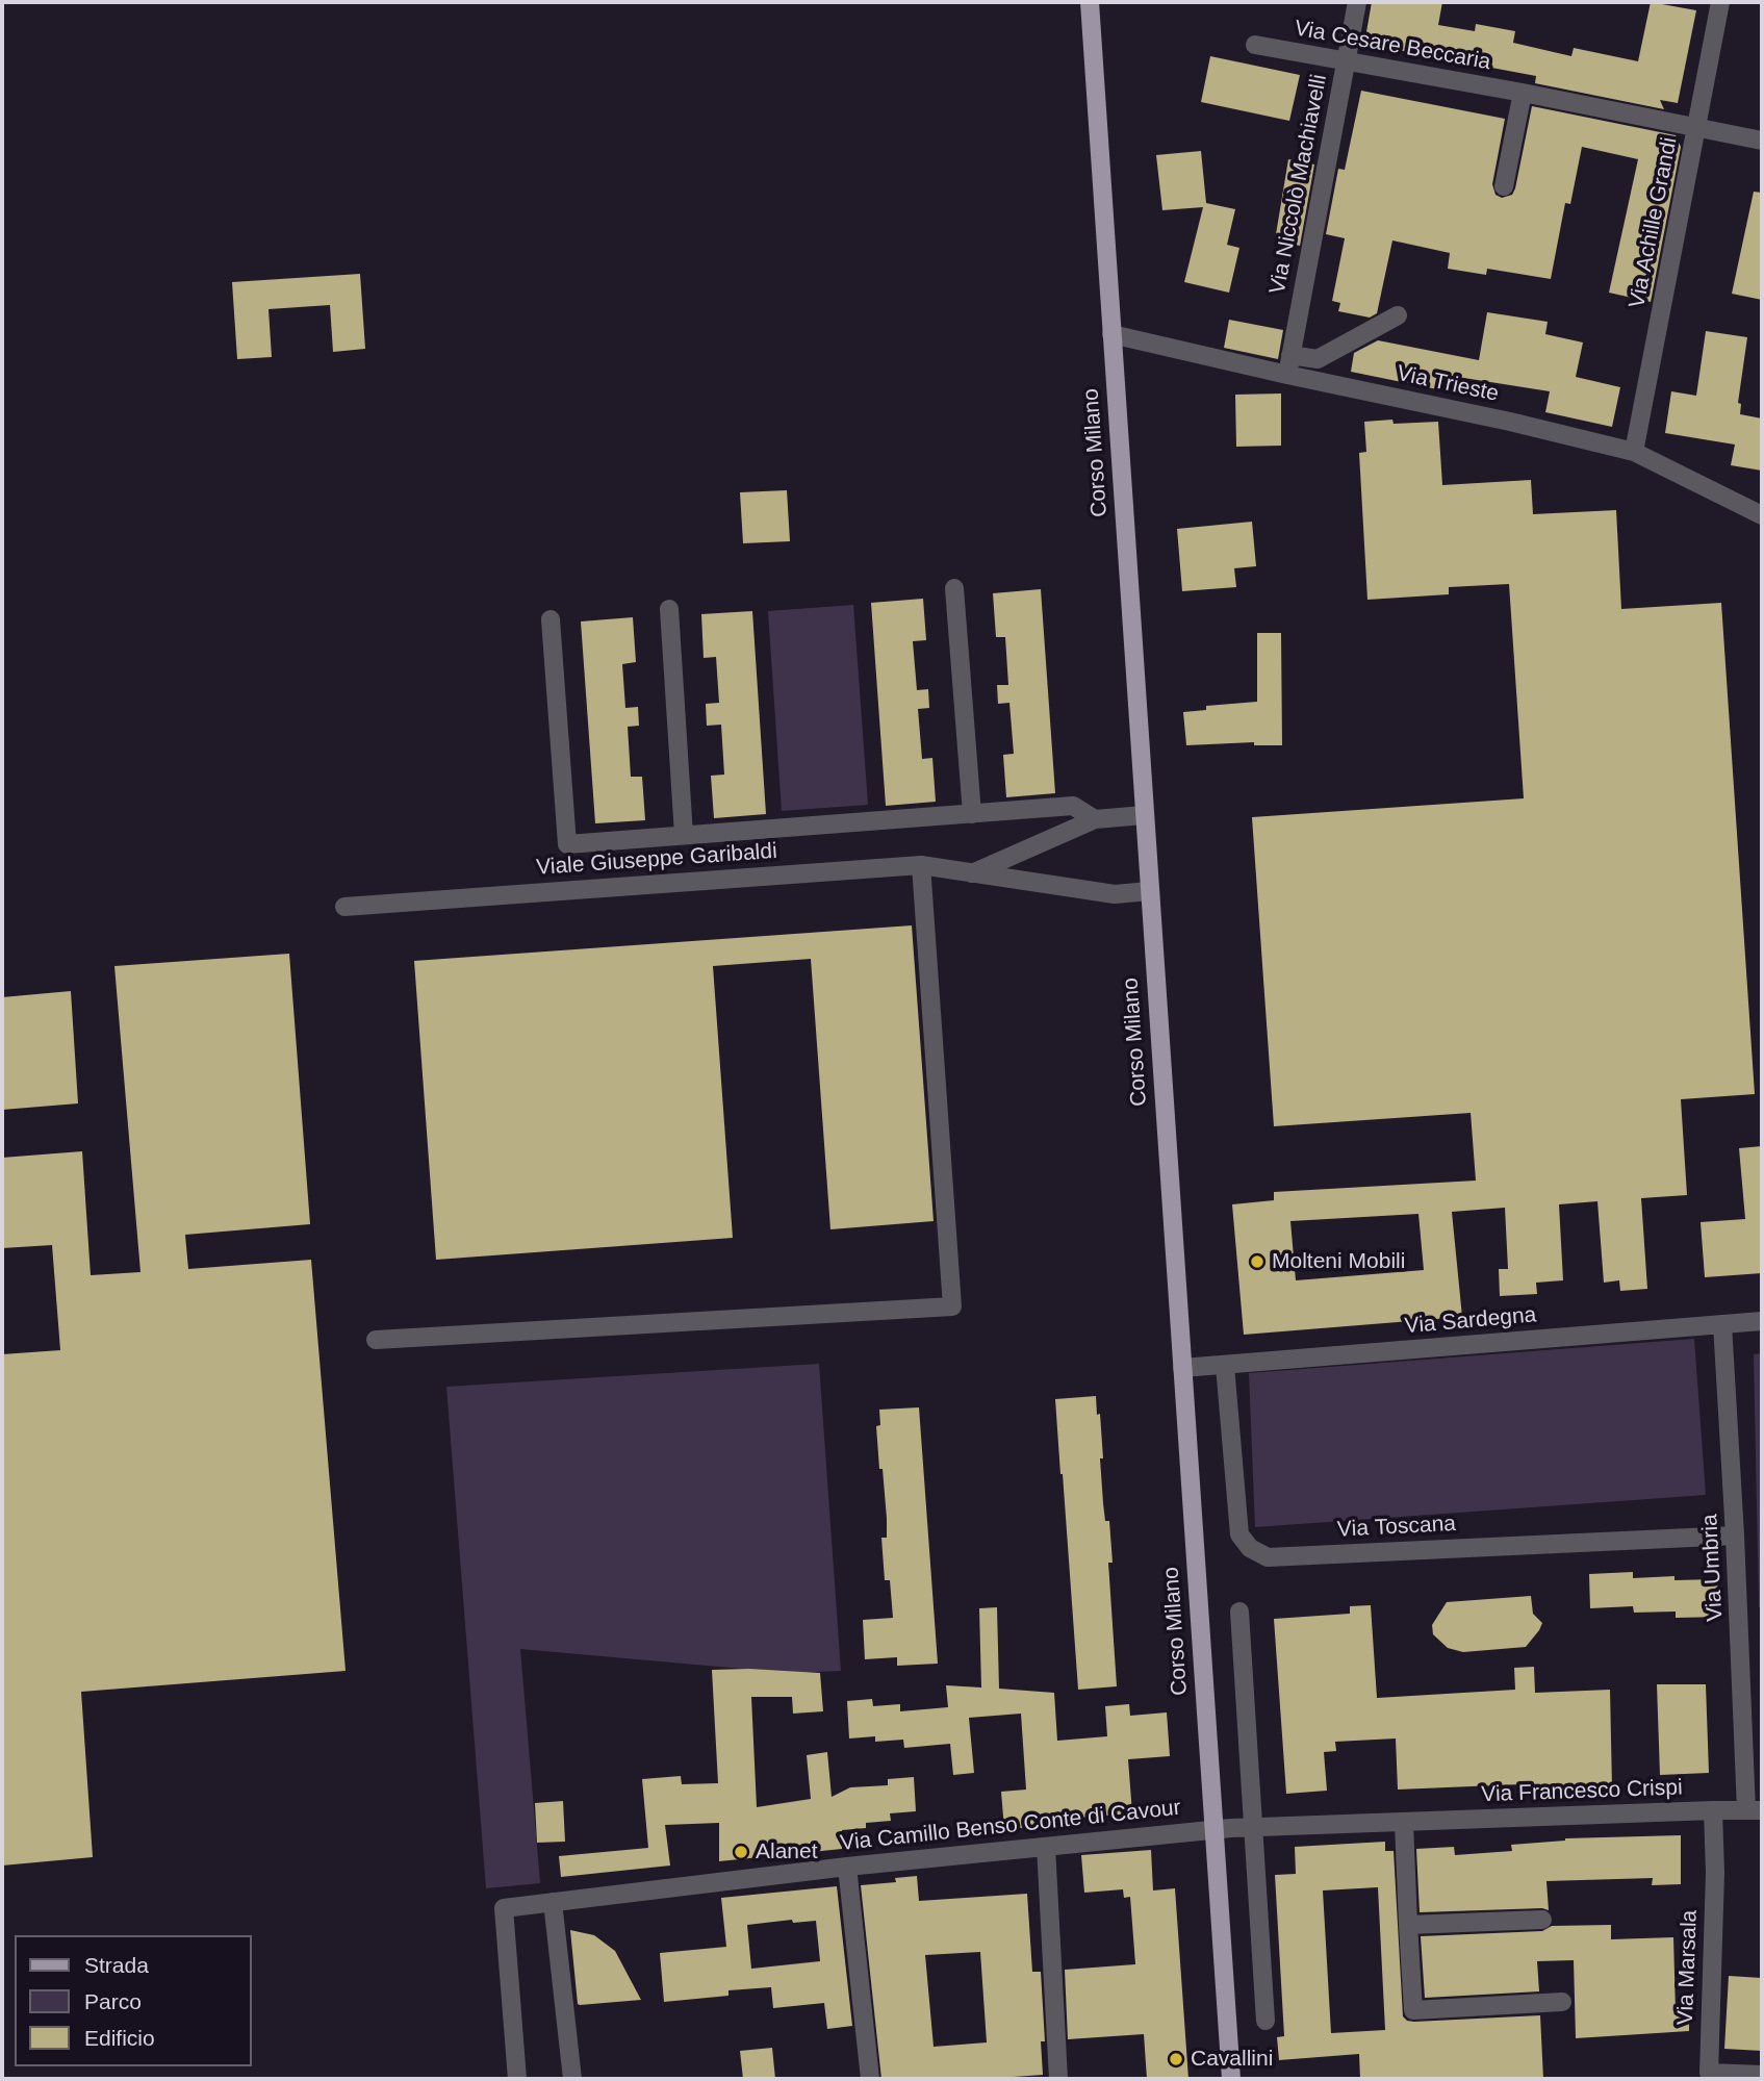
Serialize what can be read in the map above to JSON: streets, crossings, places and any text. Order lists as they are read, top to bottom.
{
  "streets": {
    "main road": ["Corso Milano"],
    "street": [
      "Via Cesare Beccaria",
      "Via Niccolò Machiavelli",
      "Via Achille Grandi",
      "Via Trieste",
      "Viale Giuseppe Garibaldi",
      "Via Sardegna",
      "Via Toscana",
      "Via Umbria",
      "Via Francesco Crispi",
      "Via Camillo Benso Conte di Cavour",
      "Via Marsala"
    ]
  },
  "crossings": [
    ["Via Cesare Beccaria", "Via Niccolò Machiavelli"],
    ["Via Cesare Beccaria", "Via Achille Grandi"],
    ["Via Niccolò Machiavelli", "Via Trieste"],
    ["Via Achille Grandi", "Via Trieste"],
    ["Via Trieste", "Corso Milano"],
    ["Corso Milano", "Viale Giuseppe Garibaldi"],
    ["Corso Milano", "Via Sardegna"],
    ["Corso Milano", "Via Francesco Crispi"],
    ["Corso Milano", "Via Camillo Benso Conte di Cavour"],
    ["Via Sardegna", "Via Toscana"],
    ["Via Sardegna", "Via Umbria"],
    ["Via Toscana", "Via Umbria"],
    ["Via Umbria", "Via Francesco Crispi"],
    ["Via Francesco Crispi", "Via Camillo Benso Conte di Cavour"],
    ["Via Francesco Crispi", "Via Marsala"]
  ],
  "places": ["Molteni Mobili", "Alanet", "Cavallini"],
  "legend": ["Strada", "Parco", "Edificio"]
}
